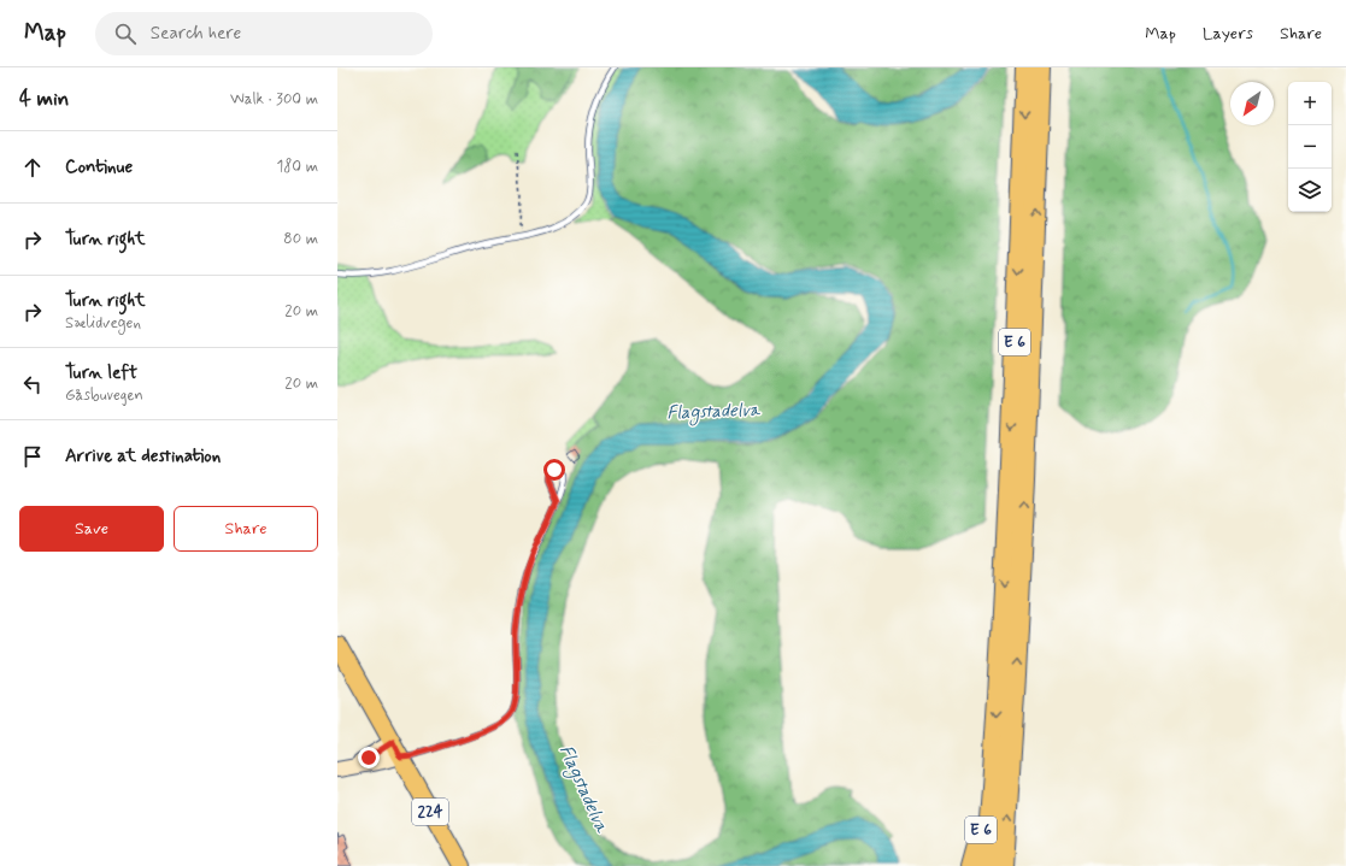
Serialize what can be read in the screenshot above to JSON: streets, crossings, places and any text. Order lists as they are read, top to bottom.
{
  "streets": {
    "highway": ["E 6"],
    "main road": ["224"]
  },
  "water": ["Flagstadelva"],
  "north": "bottom left",
  "page": {
    "header": "Map",
    "search": "Search here",
    "nav": ["Map", "Layers", "Share"],
    "heading": ["4 min", "Walk · 300 m"],
    "map_buttons": ["+", "−"],
    "list": [
      ["Continue", "180 m"],
      ["Turn right", "80 m"],
      ["Turn right", "Sælidvegen", "20 m"],
      ["Turn left", "Gåsbuvegen", "20 m"],
      "Arrive at destination"
    ],
    "buttons": ["Save", "Share"]
  }
}
